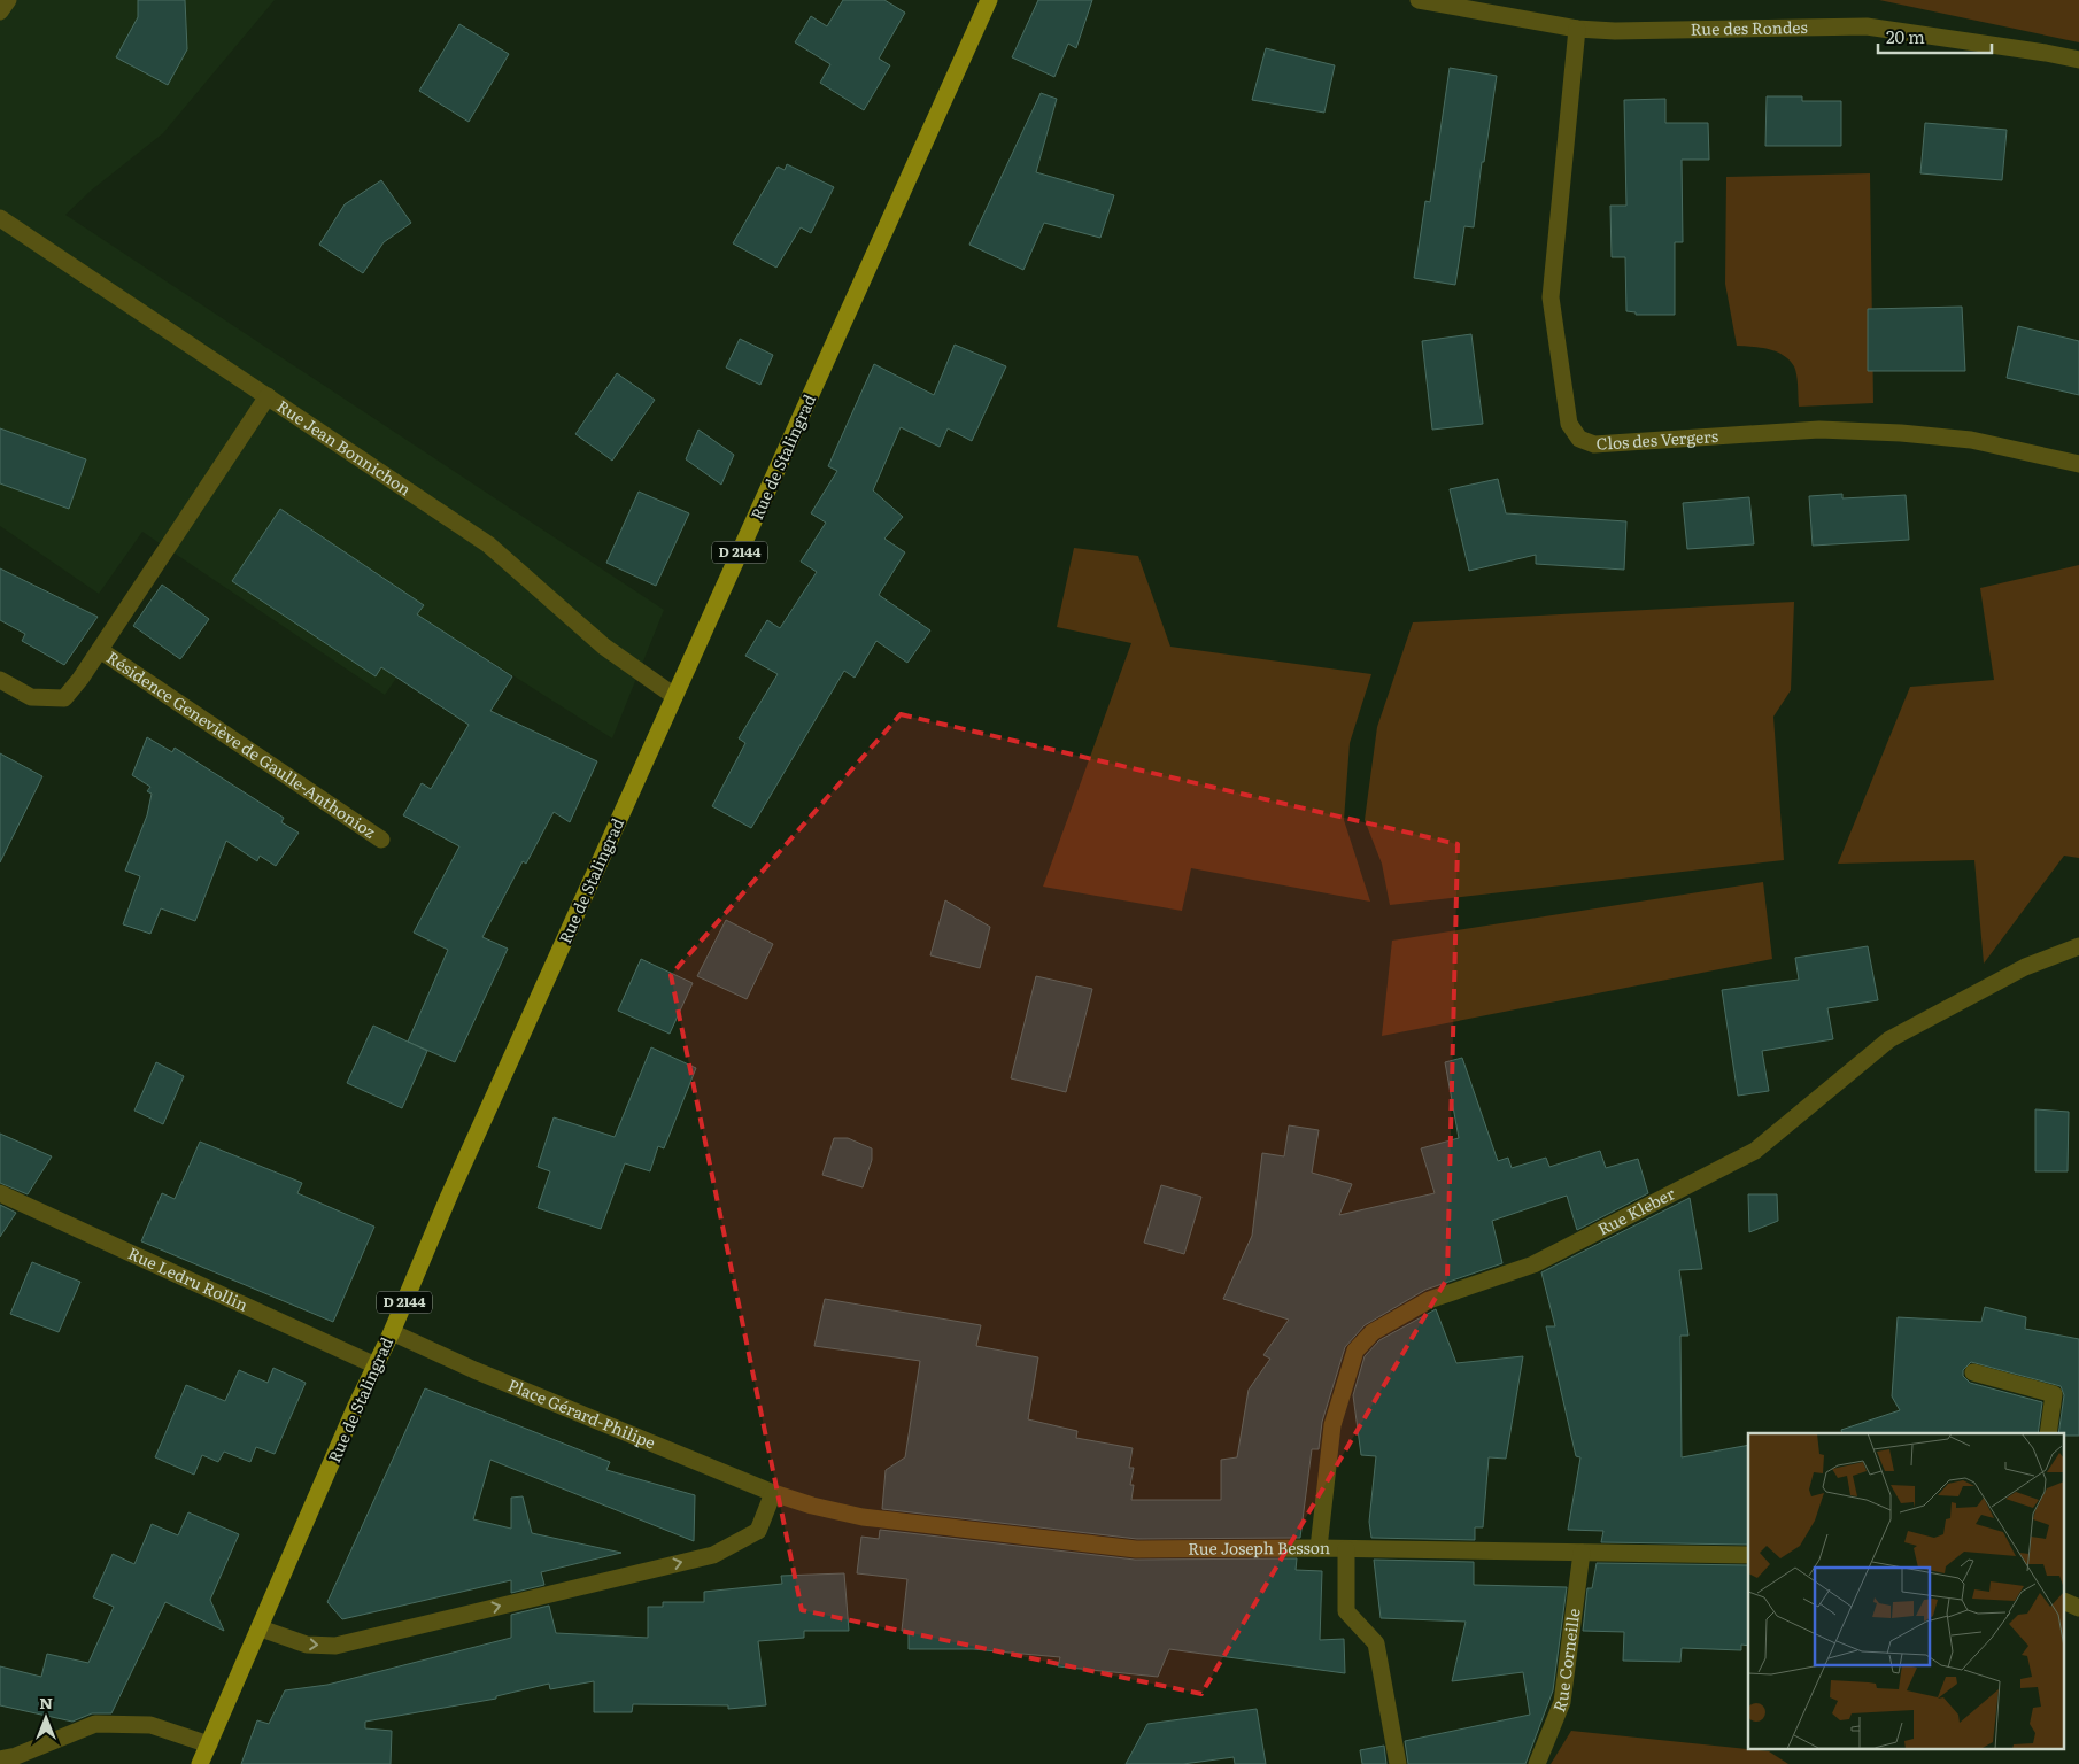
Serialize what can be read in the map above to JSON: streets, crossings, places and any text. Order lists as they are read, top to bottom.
{
  "streets": {
    "main road": ["Rue de Stalingrad", "D 2144"],
    "street": [
      "Rue des Rondes",
      "Clos des Vergers",
      "Rue Jean Bonnichon",
      "Résidence Geneviève de Gaulle-Anthonioz",
      "Rue Kleber",
      "Rue Ledru Rollin",
      "Place Gérard-Philipe",
      "Rue Joseph Besson",
      "Rue Corneille"
    ]
  },
  "crossings": [
    ["Rue des Rondes", "Clos des Vergers"],
    ["Rue Jean Bonnichon", "Rue de Stalingrad"],
    ["Rue Jean Bonnichon", "Résidence Geneviève de Gaulle-Anthonioz"],
    ["Rue de Stalingrad", "Rue Ledru Rollin"],
    ["Rue de Stalingrad", "Place Gérard-Philipe"],
    ["Rue Kleber", "Rue Joseph Besson"],
    ["Place Gérard-Philipe", "Rue Joseph Besson"],
    ["Rue Joseph Besson", "Rue Corneille"]
  ],
  "scale_bar": "20 m",
  "north": "top"
}
